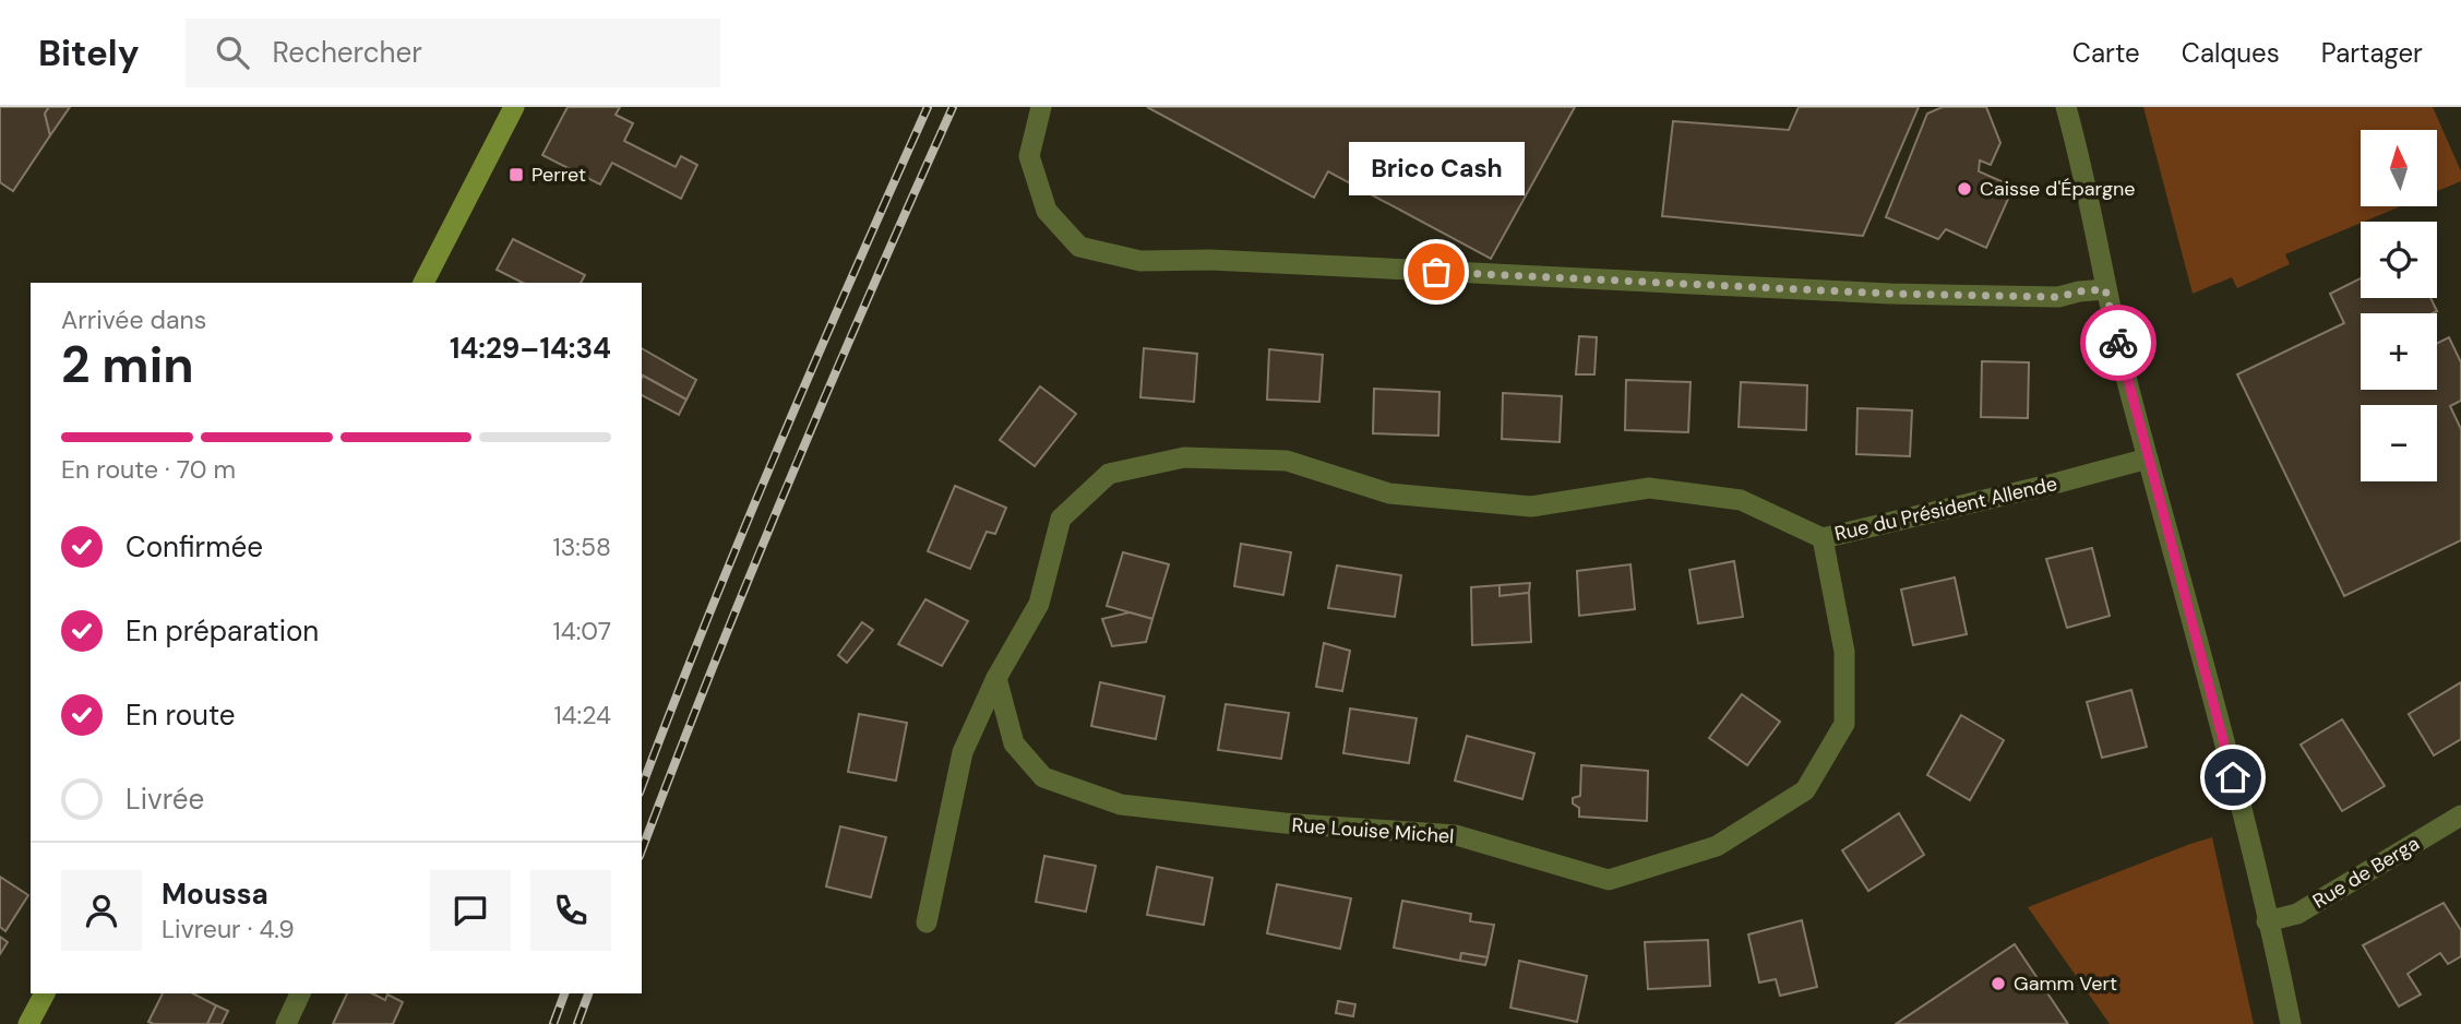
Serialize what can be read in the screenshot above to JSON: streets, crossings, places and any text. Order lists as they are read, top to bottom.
{
  "streets": {
    "street": ["Rue du Président Allende", "Rue Louise Michel", "Rue de Berga"]
  },
  "crossings": [
    ["Rue du Président Allende", "Rue Louise Michel"]
  ],
  "places": {
    "transit": ["Perret"],
    "other": ["Caisse d'Épargne", "Brico Cash", "Gamm Vert"]
  },
  "north": "top",
  "page": {
    "header": "Bitely",
    "search": "Rechercher",
    "nav": ["Carte", "Calques", "Partager"],
    "map_buttons": ["+", "−"],
    "bubble": "Brico Cash",
    "heading": ["2 min", "Arrivée dans", "14:29–14:34"],
    "panel": ["Moussa", "Livreur · 4.9"],
    "bar": "En route · 70 m",
    "list": [
      ["Confirmée", "13:58"],
      ["En préparation", "14:07"],
      ["En route", "14:24"],
      "Livrée"
    ]
  }
}
